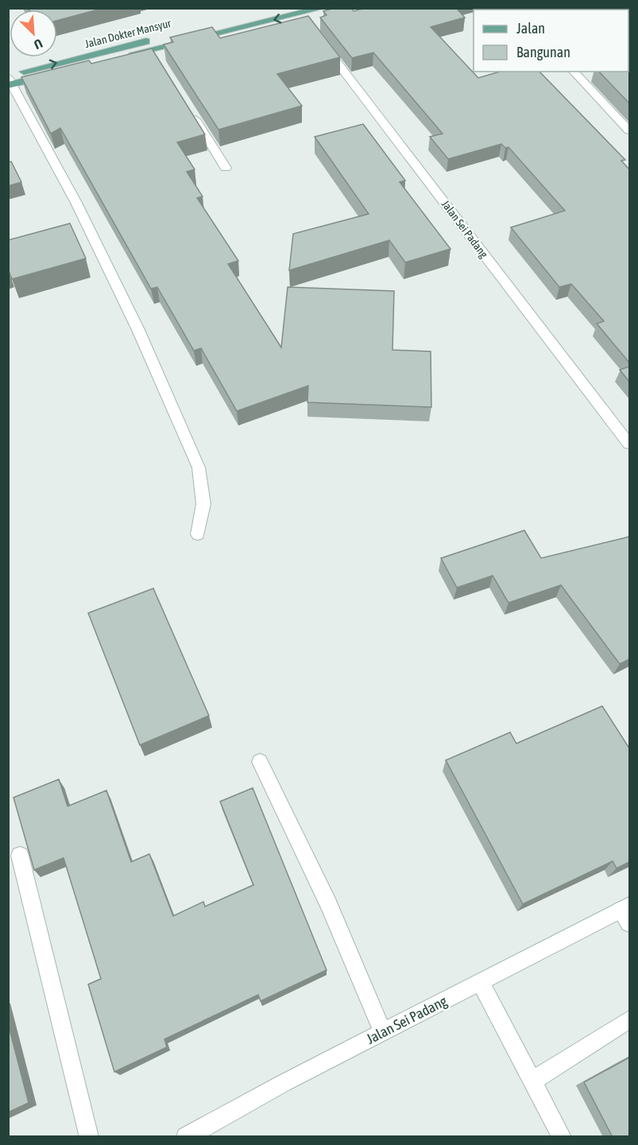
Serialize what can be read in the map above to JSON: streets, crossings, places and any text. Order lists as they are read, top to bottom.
{
  "streets": {
    "main road": ["Jalan Dokter Mansyur"],
    "street": ["Jalan Sei Padang"]
  },
  "legend": ["Jalan", "Bangunan"],
  "north": "bottom right"
}
